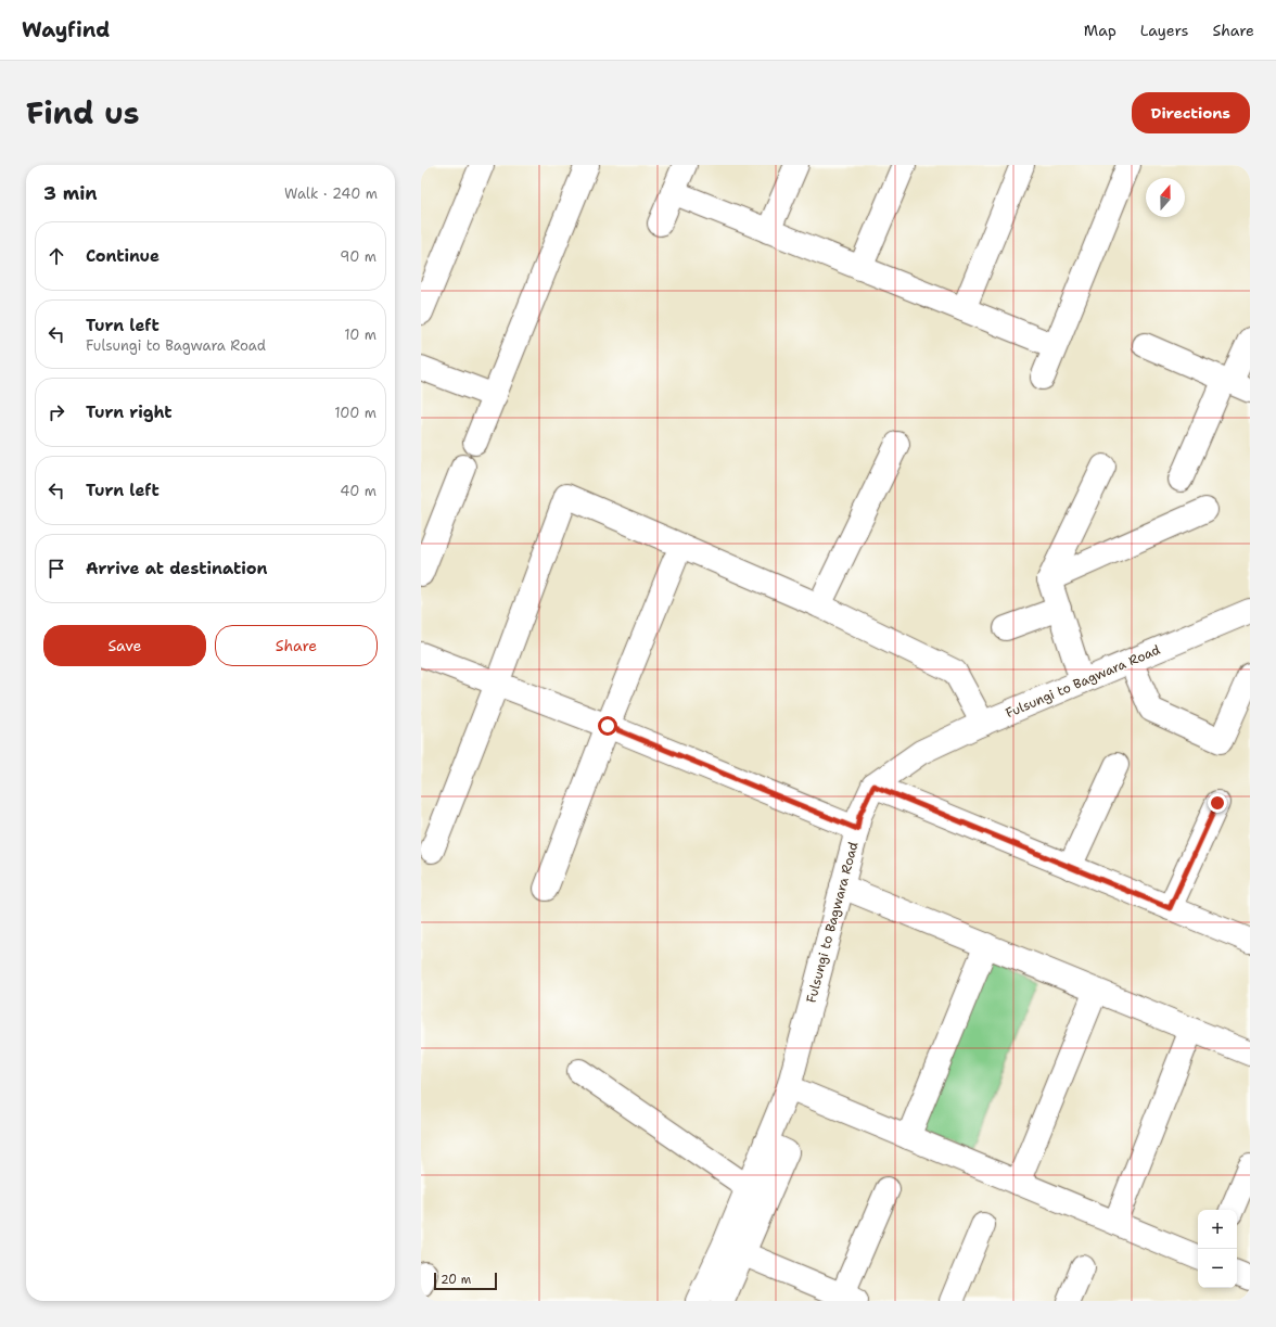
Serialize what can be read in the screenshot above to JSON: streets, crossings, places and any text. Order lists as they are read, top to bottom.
{
  "streets": {
    "street": ["Fulsungi to Bagwara Road"]
  },
  "scale_bar": "20 m",
  "north": "top",
  "page": {
    "header": "Wayfind",
    "nav": ["Map", "Layers", "Share"],
    "title": "Find us",
    "buttons": [
      "Directions",
      ["Save", "Share"]
    ],
    "heading": ["3 min", "Walk · 240 m"],
    "list": [
      ["Continue", "90 m"],
      ["Turn left", "Fulsungi to Bagwara Road", "10 m"],
      ["Turn right", "100 m"],
      ["Turn left", "40 m"],
      "Arrive at destination"
    ],
    "map_buttons": ["+", "−"],
    "scale": "20 m"
  }
}
